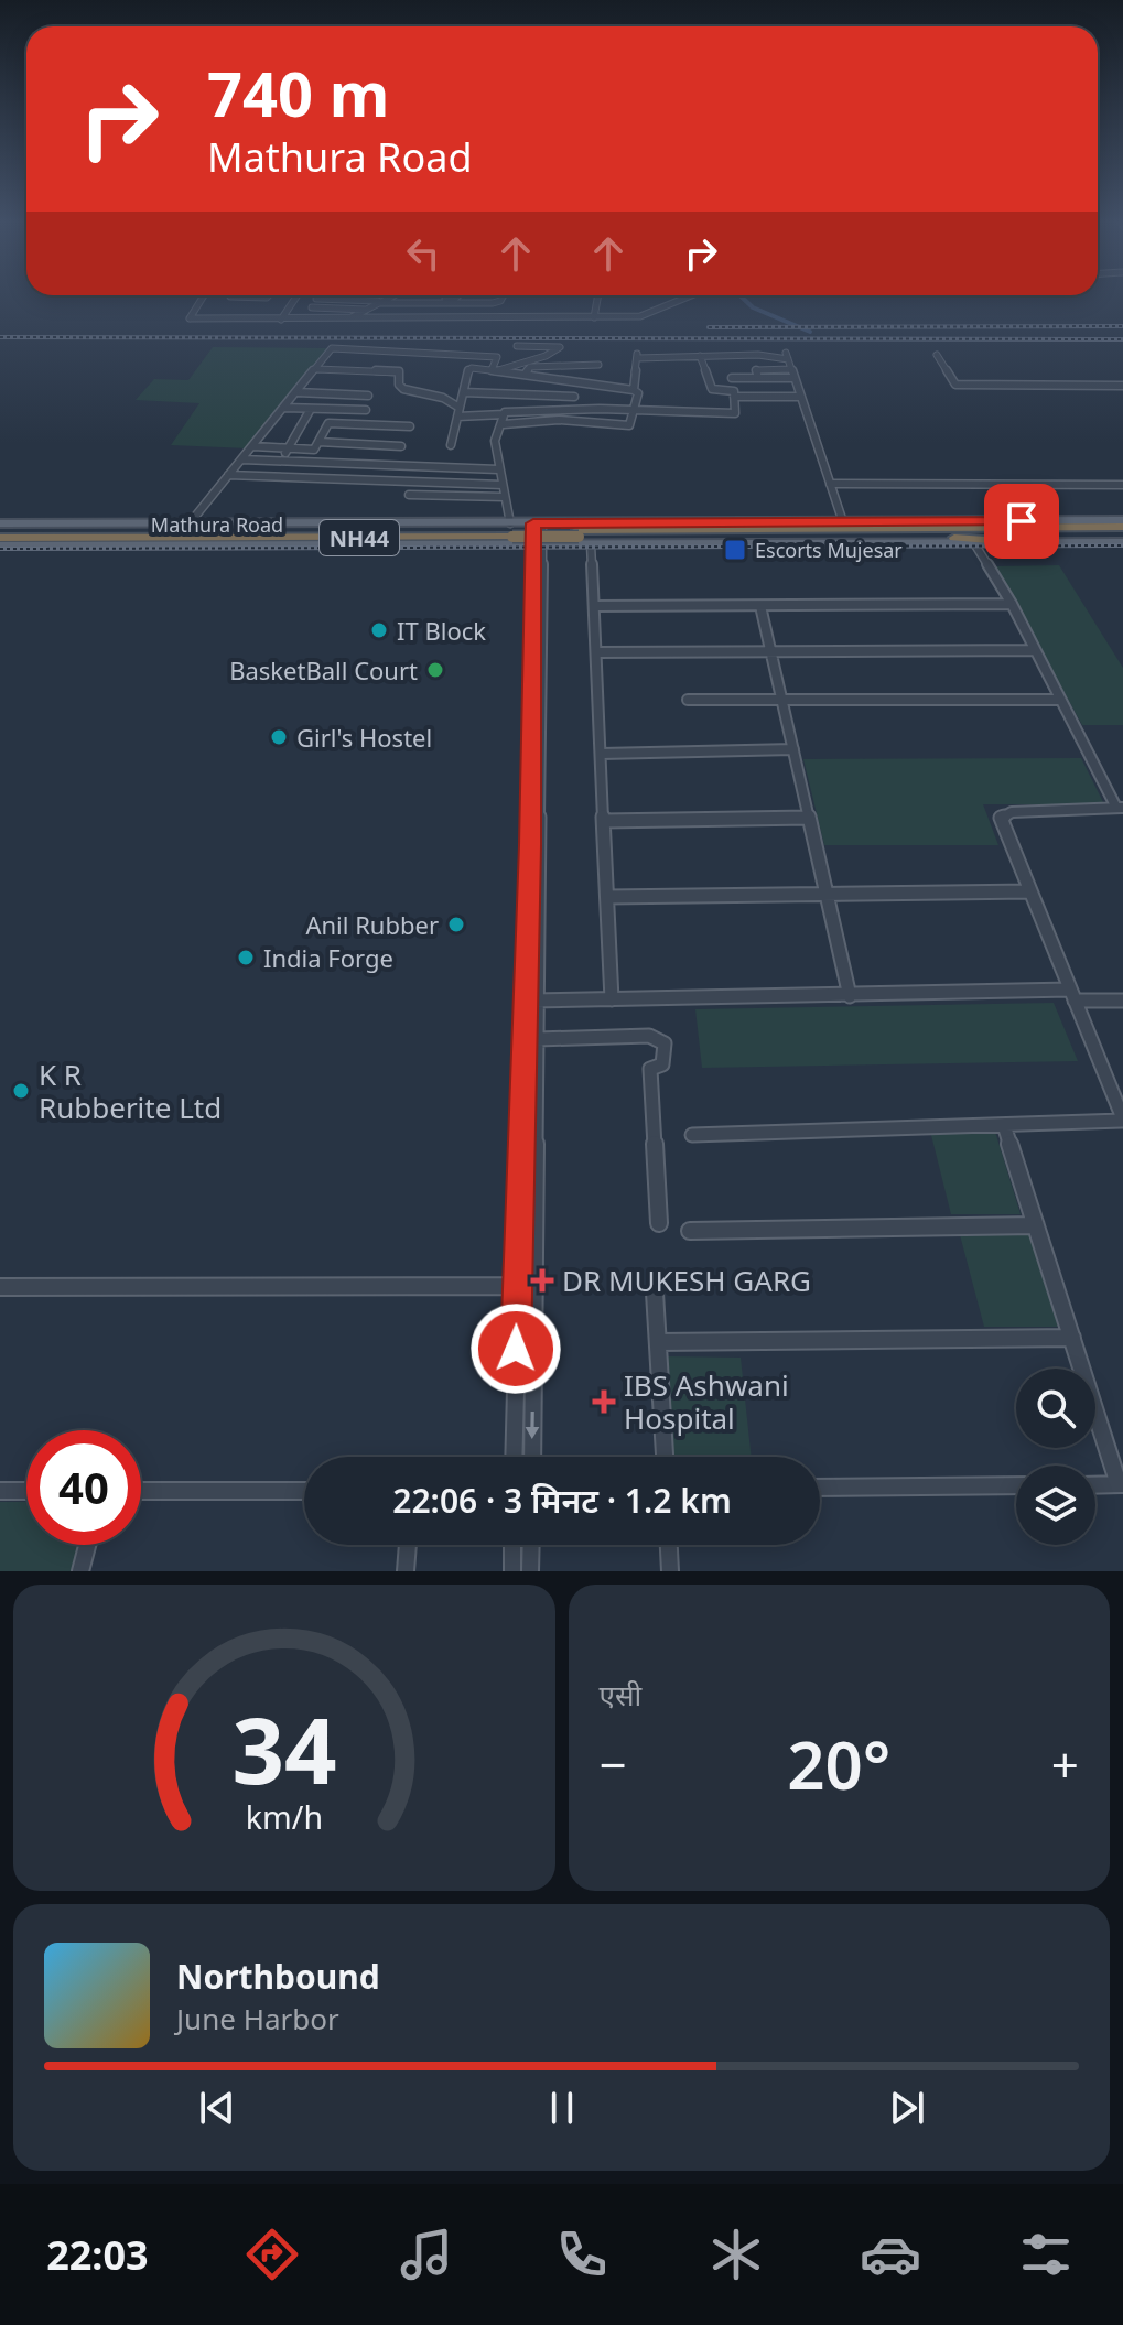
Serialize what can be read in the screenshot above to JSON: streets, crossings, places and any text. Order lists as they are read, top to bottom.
{
  "streets": {
    "highway": ["NH44"],
    "main road": ["Mathura Road"]
  },
  "crossings": [
    ["Mathura Road", "NH44"]
  ],
  "places": {
    "transit": ["Escorts Mujesar"],
    "other": [
      "IT Block",
      "BasketBall Court",
      "Girl's Hostel",
      "Anil Rubber",
      "India Forge",
      "K R Rubberite Ltd"
    ],
    "health": ["DR MUKESH GARG", "IBS Ashwani Hospital"]
  },
  "page": {
    "turn": ["740 m", "Mathura Road"],
    "limit": "40",
    "trip": "22:06 · 3 मिनट · 1.2 km",
    "tile": "एसी",
    "heat": ["−", "20°", "+"],
    "song": ["Northbound", "June Harbor"],
    "tabs": "22:03",
    "gauge": ["34", "km/h"]
  }
}
